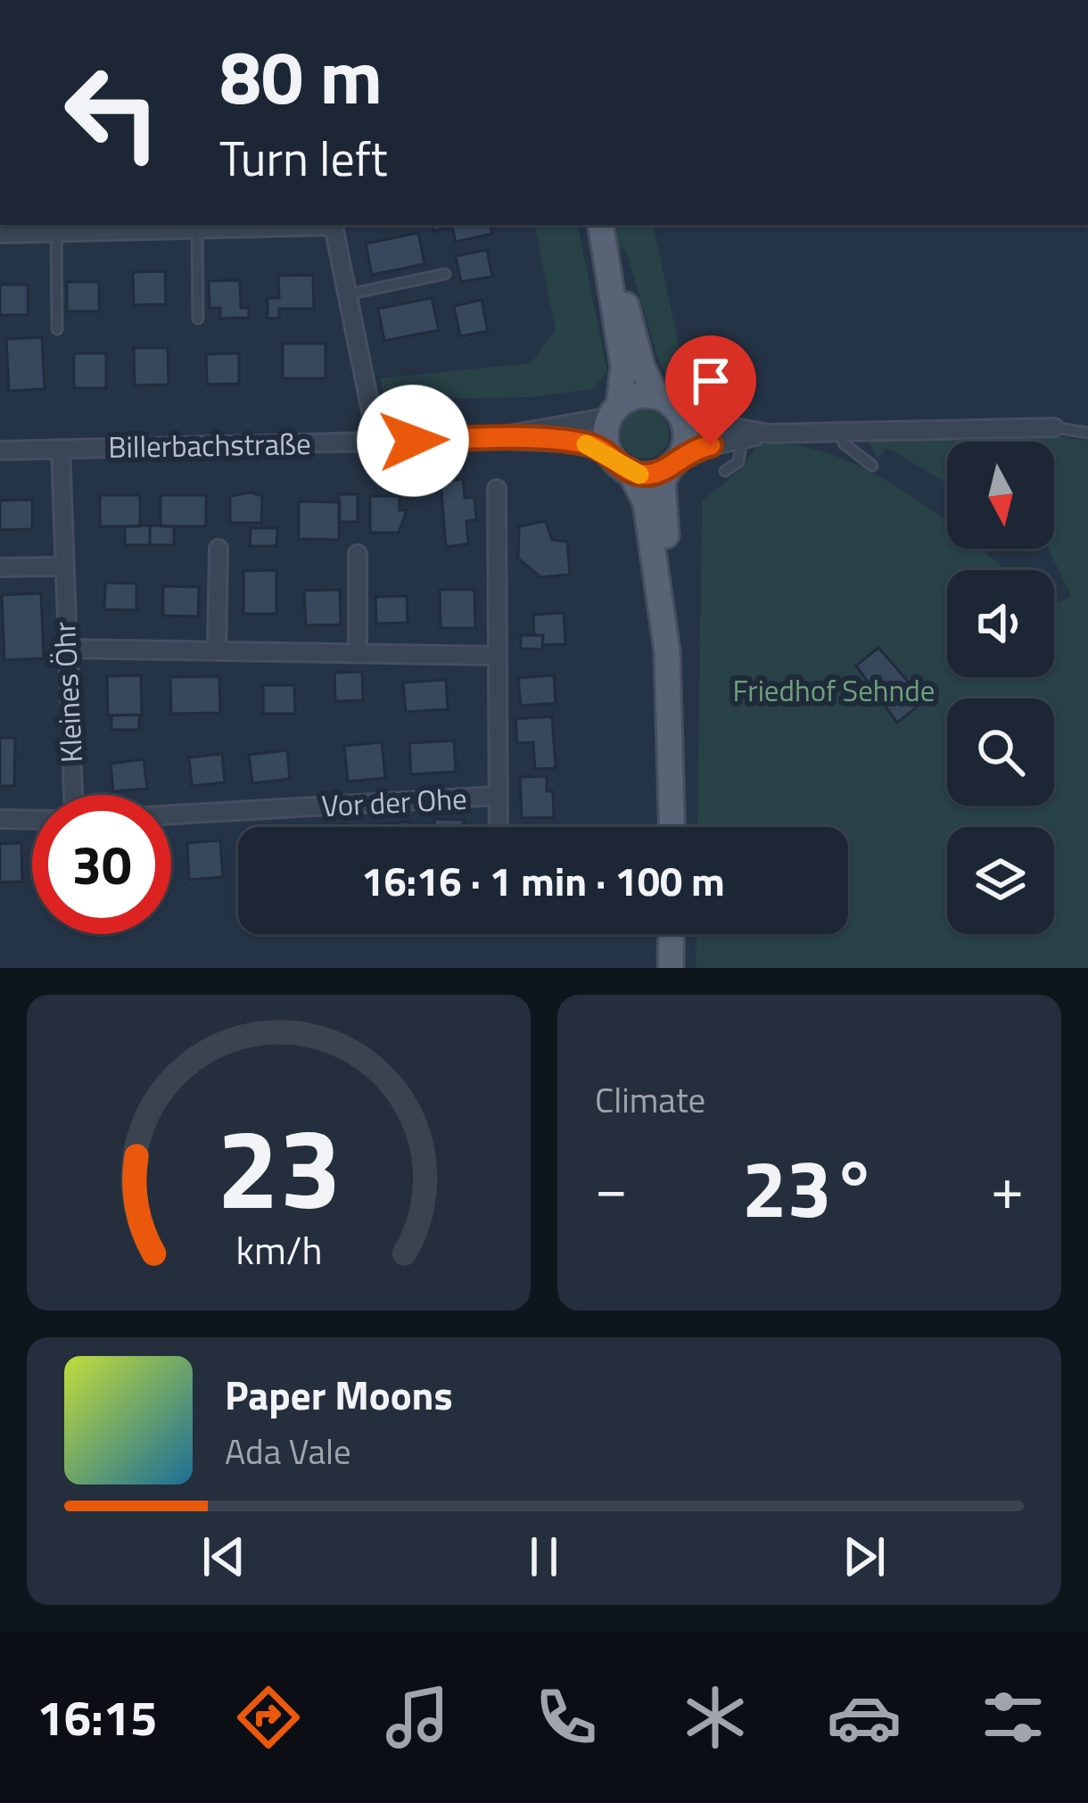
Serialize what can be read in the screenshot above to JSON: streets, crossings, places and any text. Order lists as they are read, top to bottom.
{
  "streets": {
    "street": ["Billerbachstraße", "Kleines Öhr", "Vor der Ohe"]
  },
  "crossings": [
    ["Billerbachstraße", "Kleines Öhr"]
  ],
  "parks": ["Friedhof Sehnde"],
  "north": "bottom",
  "page": {
    "turn": ["80 m", "Turn left"],
    "limit": "30",
    "trip": "16:16 · 1 min · 100 m",
    "tile": "Climate",
    "heat": ["−", "23°", "+"],
    "song": ["Paper Moons", "Ada Vale"],
    "tabs": "16:15",
    "gauge": ["23", "km/h"]
  }
}
